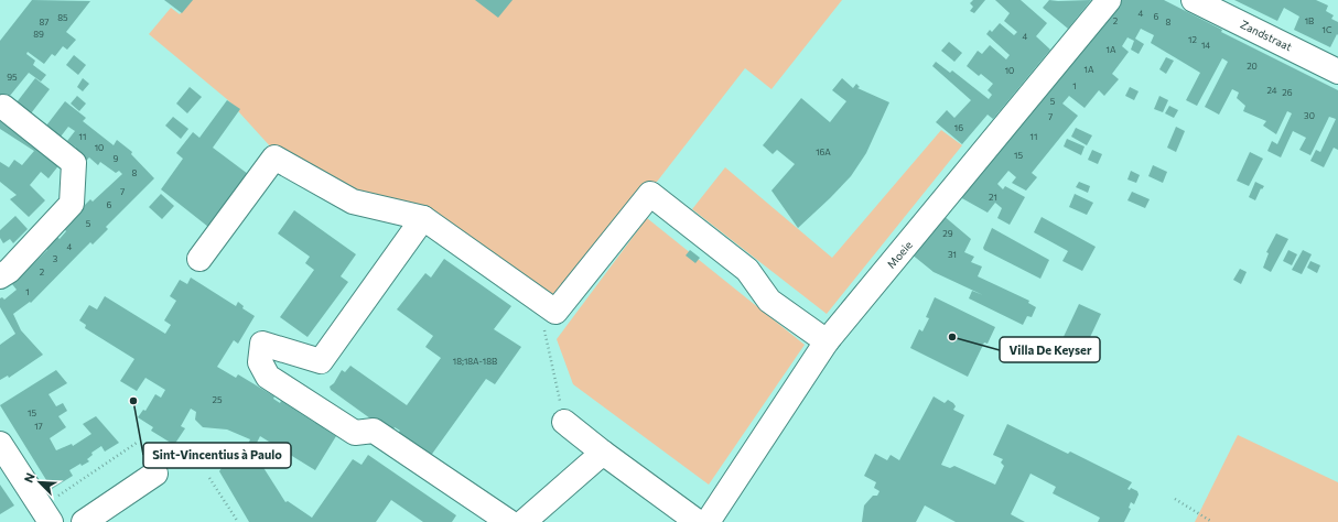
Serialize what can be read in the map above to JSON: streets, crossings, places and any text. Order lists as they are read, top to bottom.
{
  "streets": {
    "street": ["Zandstraat", "Moeie"]
  },
  "places": ["Villa De Keyser", "Sint-Vincentius à Paulo"],
  "house_numbers": [
    "4",
    "6",
    "85",
    "2",
    "1B",
    "87",
    "8",
    "1C",
    "89",
    "4",
    "12",
    "14",
    "1A",
    "20",
    "1A",
    "10",
    "95",
    "1",
    "24",
    "26",
    "5",
    "30",
    "7",
    "16",
    "11",
    "11",
    "10",
    "16A",
    "15",
    "9",
    "8",
    "7",
    "21",
    "6",
    "5",
    "29",
    "4",
    "31",
    "3",
    "2",
    "1",
    "18;18A-18B",
    "25",
    "15",
    "17"
  ],
  "north": "top left"
}
